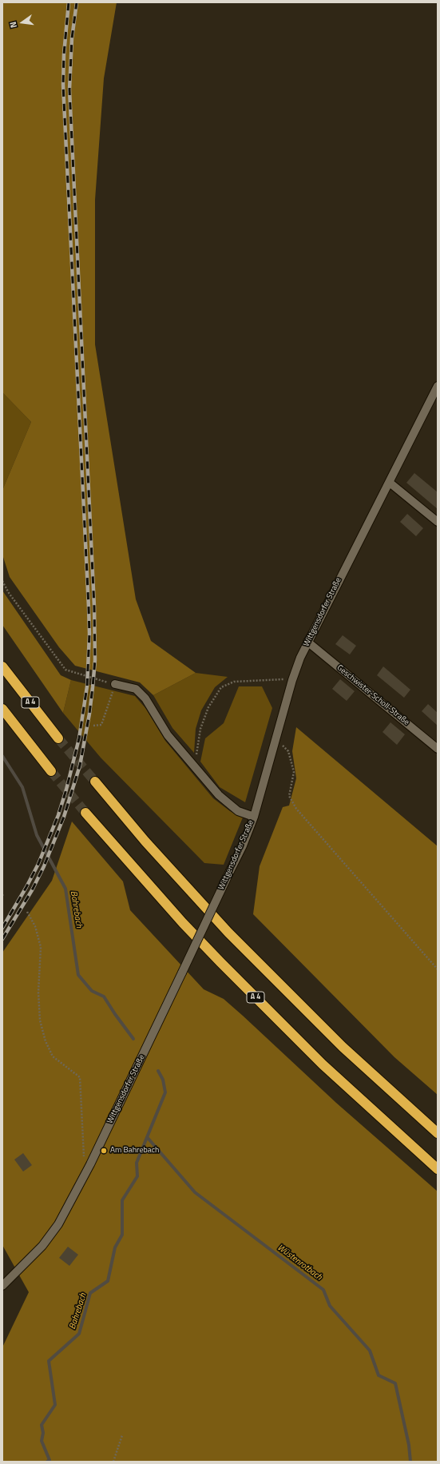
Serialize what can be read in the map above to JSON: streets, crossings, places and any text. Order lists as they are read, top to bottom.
{
  "streets": {
    "highway": ["A 4"],
    "street": ["Wittgensdorfer Straße", "Geschwister-Scholl-Straße"]
  },
  "crossings": [
    ["Wittgensdorfer Straße", "Geschwister-Scholl-Straße"]
  ],
  "water": ["Bahrebach", "Wüstenrotbach"],
  "places": ["Am Bahrebach"],
  "north": "left"
}
